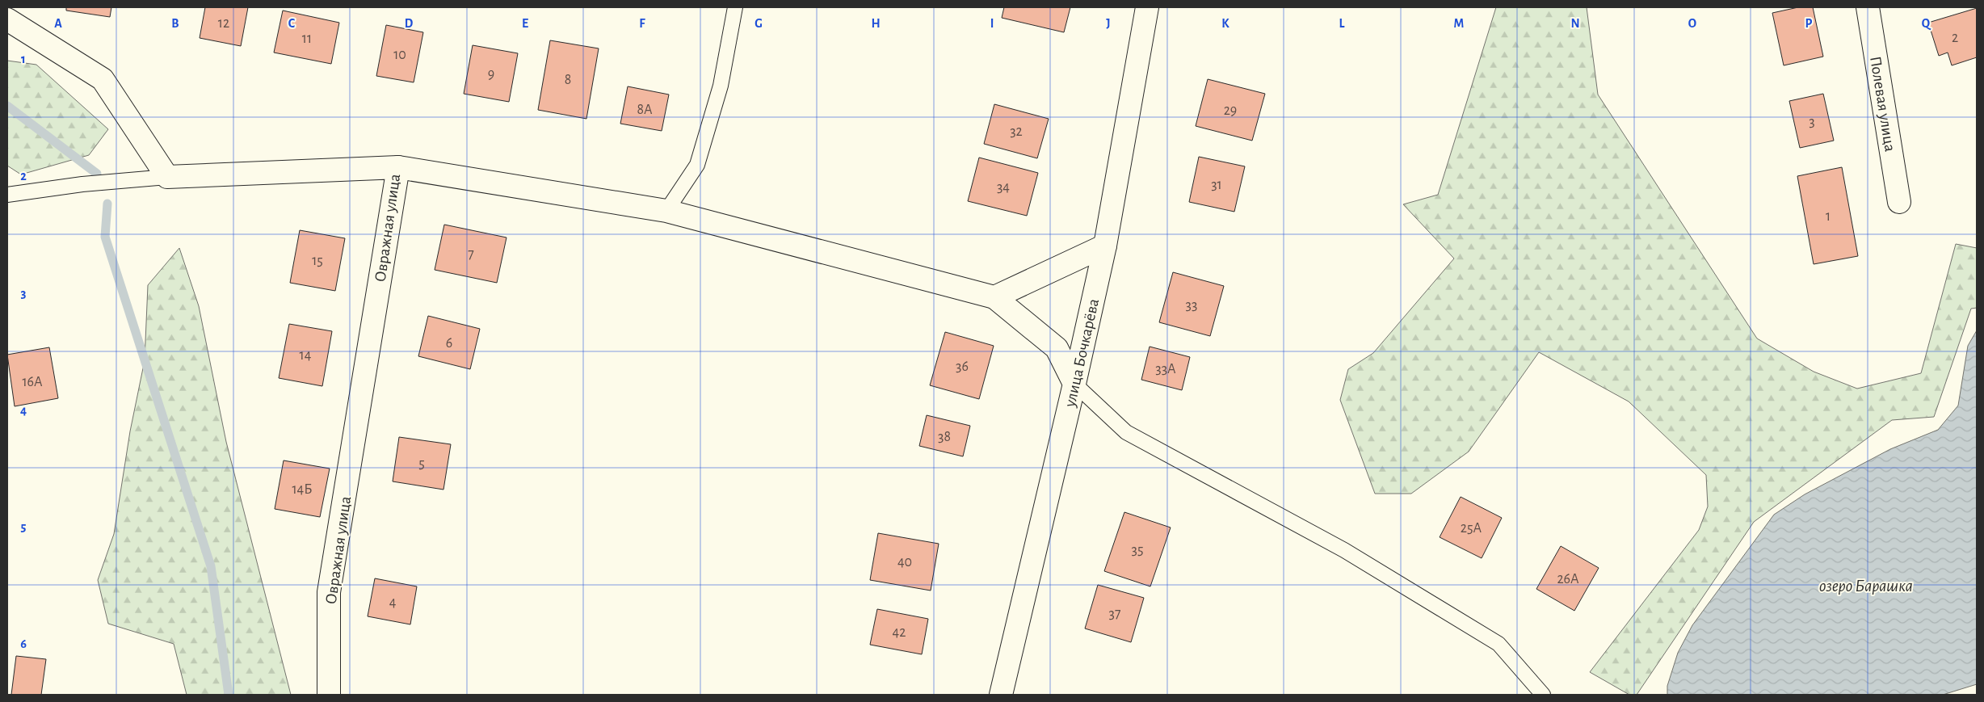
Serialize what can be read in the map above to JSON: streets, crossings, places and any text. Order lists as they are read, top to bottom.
{
  "streets": {
    "street": ["Полевая улица", "Овражная улица", "улица Бочкарёва"]
  },
  "water": ["озеро Барашка"],
  "house_numbers": [
    "12",
    "2",
    "11",
    "10",
    "9",
    "8",
    "8А",
    "29",
    "3",
    "32",
    "31",
    "34",
    "1",
    "7",
    "15",
    "33",
    "6",
    "14",
    "36",
    "33А",
    "16А",
    "38",
    "5",
    "14Б",
    "25А",
    "35",
    "40",
    "26А",
    "4",
    "37",
    "42"
  ],
  "grid": {
    "columns": [
      "A",
      "B",
      "C",
      "D",
      "E",
      "F",
      "G",
      "H",
      "I",
      "J",
      "K",
      "L",
      "M",
      "N",
      "O",
      "P",
      "Q"
    ],
    "rows": [
      "1",
      "2",
      "3",
      "4",
      "5",
      "6"
    ]
  }
}
